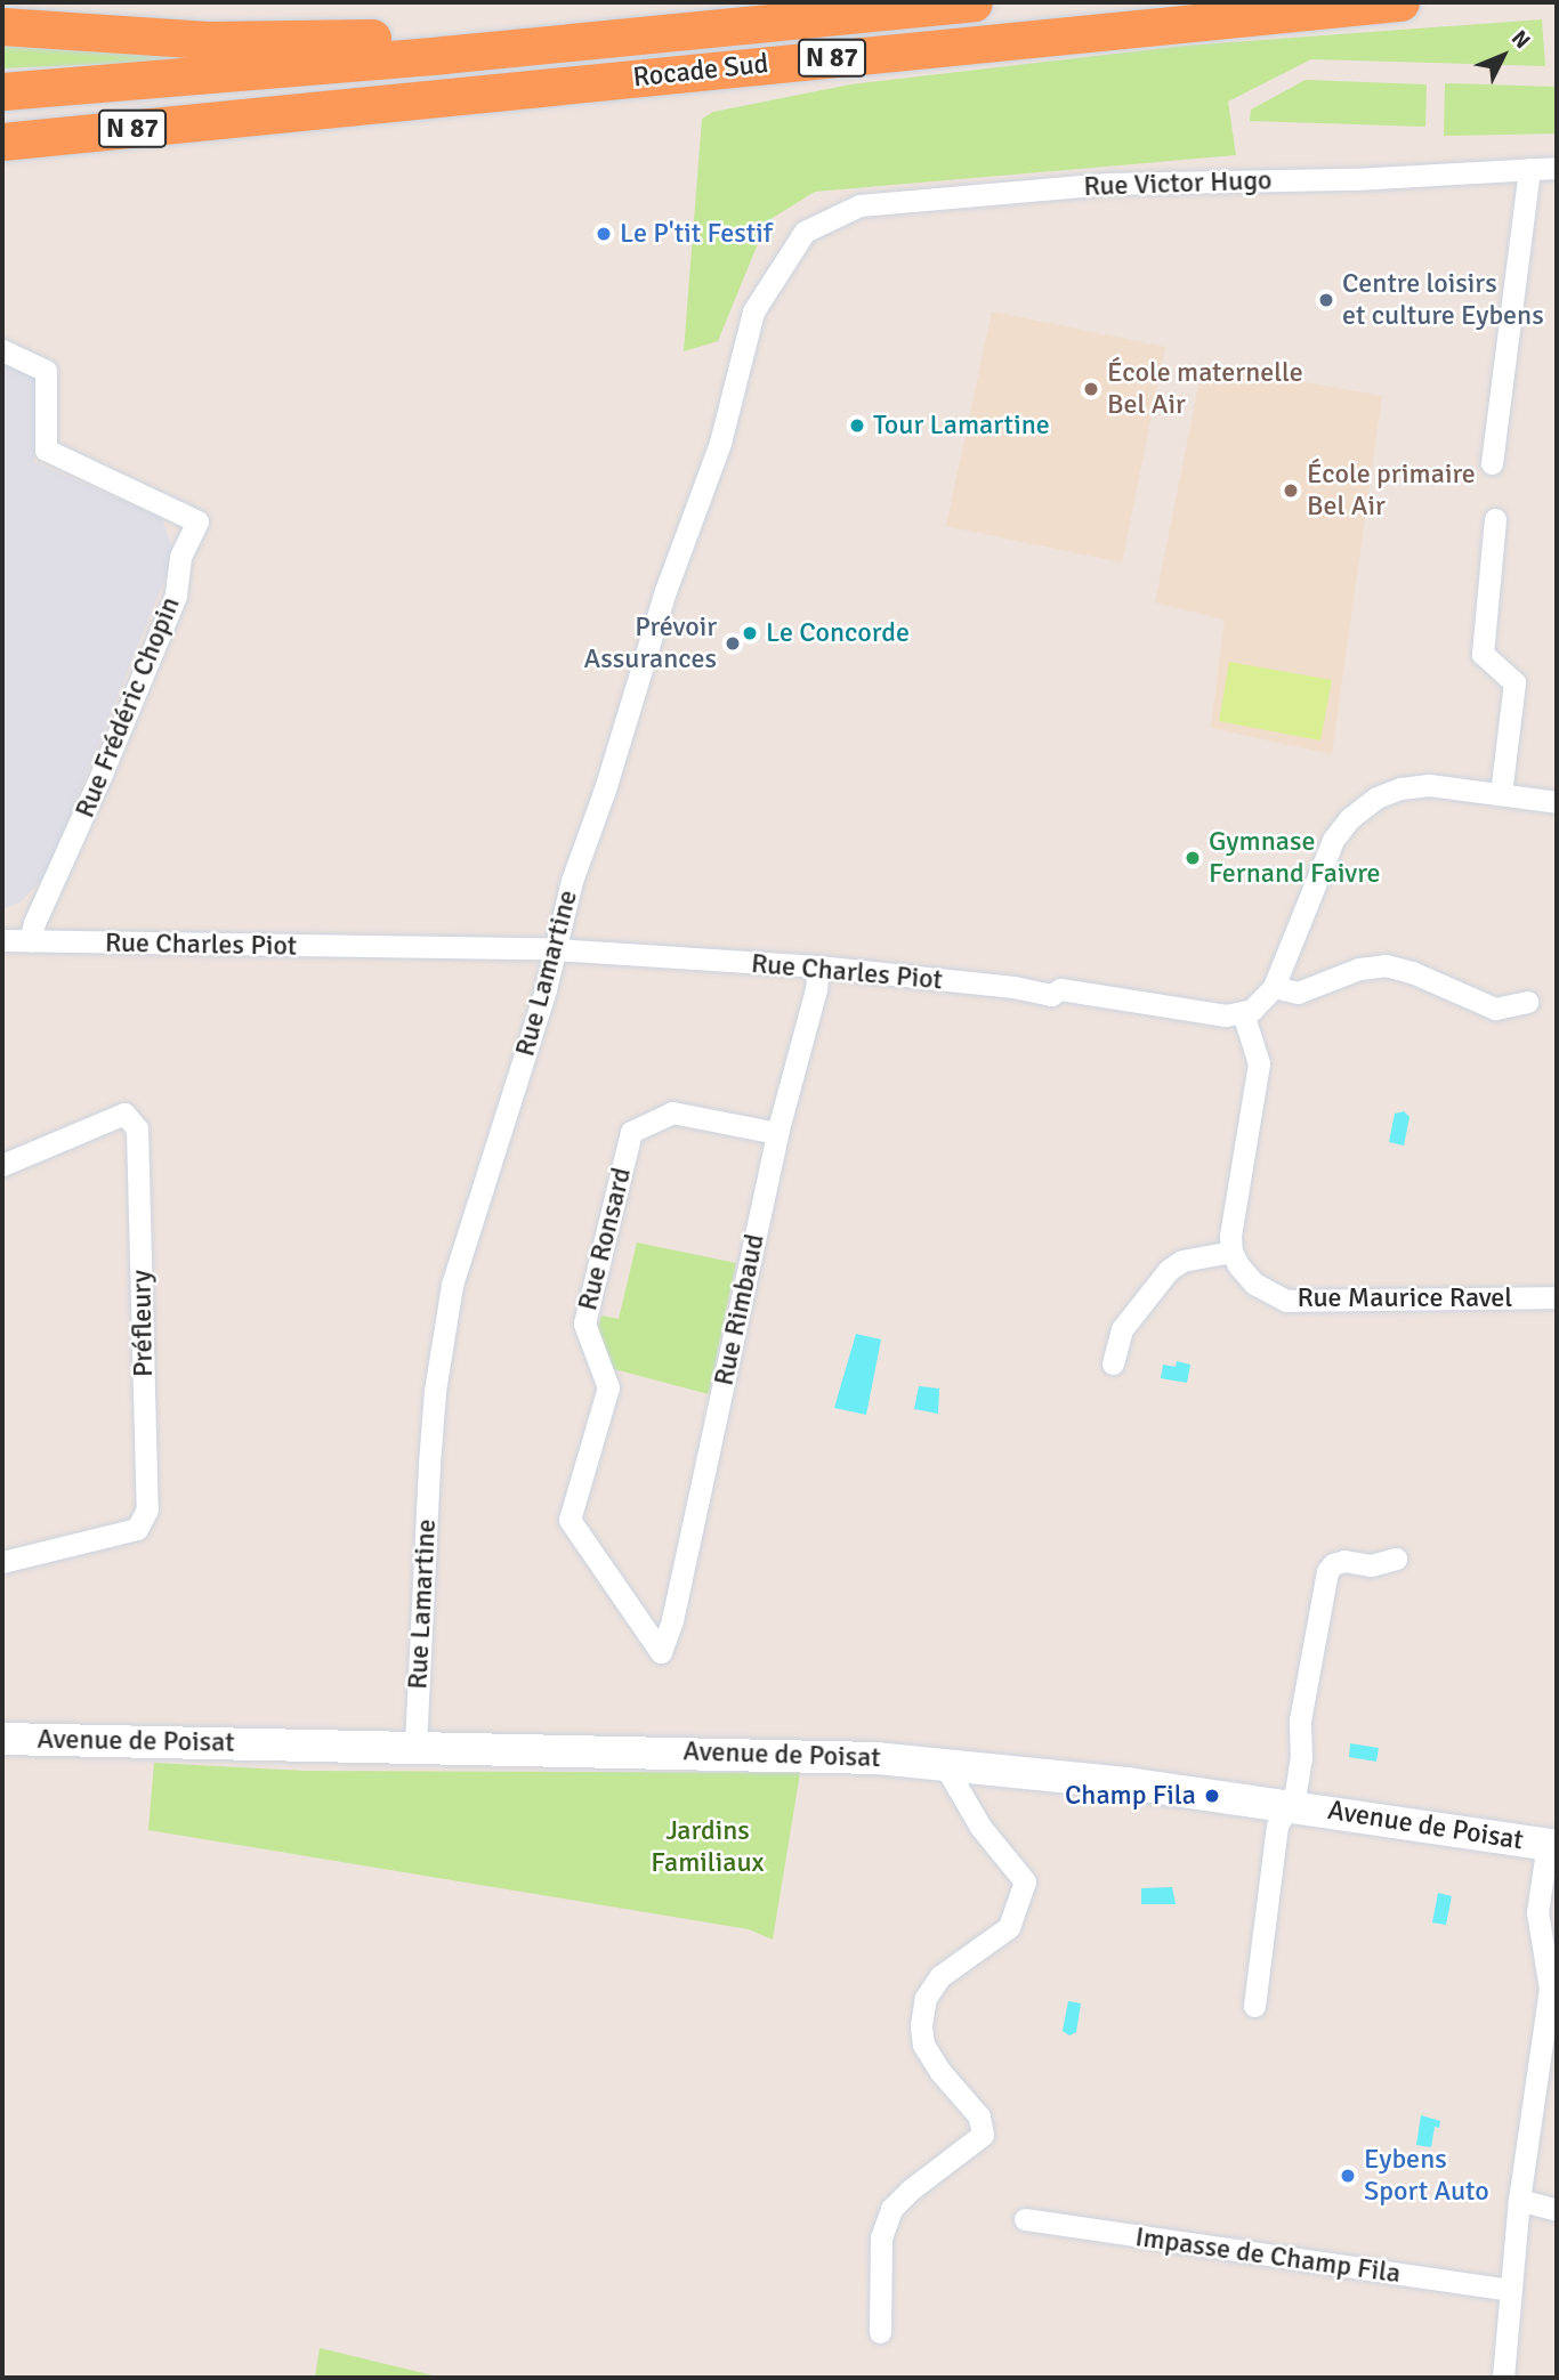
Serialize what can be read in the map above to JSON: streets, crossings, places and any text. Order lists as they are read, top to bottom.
{
  "streets": {
    "highway": ["N 87", "Rocade Sud"],
    "main road": ["Avenue de Poisat"],
    "street": [
      "Rue Victor Hugo",
      "Rue Frédéric Chopin",
      "Rue Charles Piot",
      "Rue Lamartine",
      "Rue Ronsard",
      "Rue Maurice Ravel",
      "Rue Rimbaud",
      "Préfleury",
      "Impasse de Champ Fila"
    ]
  },
  "crossings": [
    ["Rue Victor Hugo", "Rue Lamartine"],
    ["Rue Frédéric Chopin", "Rue Charles Piot"],
    ["Rue Charles Piot", "Rue Lamartine"],
    ["Rue Charles Piot", "Rue Rimbaud"],
    ["Rue Lamartine", "Avenue de Poisat"],
    ["Rue Ronsard", "Rue Rimbaud"]
  ],
  "parks": ["Jardins Familiaux"],
  "places": [
    "Le P'tit Festif",
    "Centre loisirs et culture Eybens",
    "École maternelle Bel Air",
    "Tour Lamartine",
    "École primaire Bel Air",
    "Le Concorde",
    "Prévoir Assurances",
    "Gymnase Fernand Faivre",
    "Champ Fila",
    "Eybens Sport Auto"
  ],
  "north": "top right"
}
